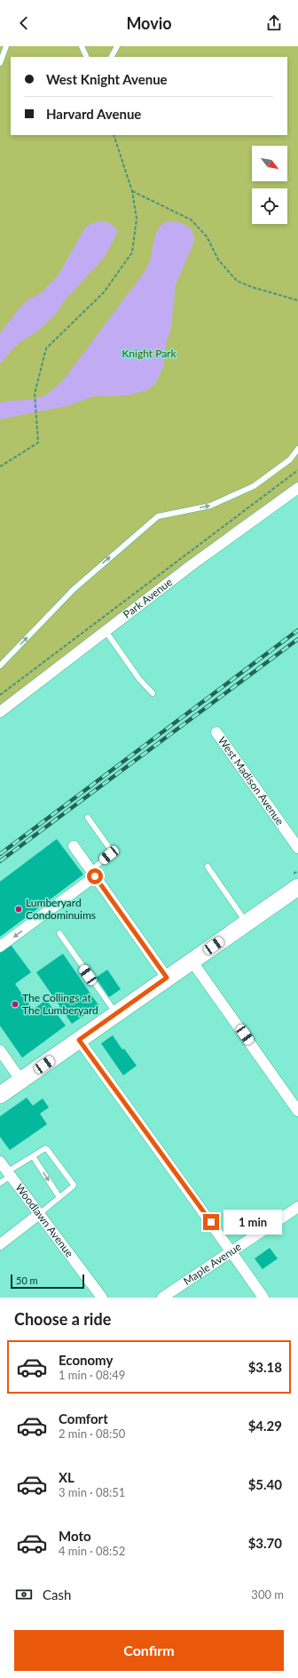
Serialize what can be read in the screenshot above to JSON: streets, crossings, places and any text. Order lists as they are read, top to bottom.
{
  "streets": {
    "street": [
      "Park Avenue",
      "West Madison Avenue",
      "Woodlawn Avenue",
      "Maple Avenue"
    ]
  },
  "parks": ["Knight Park"],
  "places": ["Lumberyard Condominuims", "The Collings at The Lumberyard"],
  "scale_bar": "50 m",
  "north": "bottom right",
  "page": {
    "header": "Movio",
    "banner": ["West Knight Avenue", "Harvard Avenue"],
    "bubble": "1 min",
    "scale": "50 m",
    "heading": "Choose a ride",
    "list": [
      {
        "name": "Economy",
        "note": "1 min · 08:49",
        "value": "$3.18"
      },
      {
        "name": "Comfort",
        "note": "2 min · 08:50",
        "value": "$4.29"
      },
      {
        "name": "XL",
        "note": "3 min · 08:51",
        "value": "$5.40"
      },
      {
        "name": "Moto",
        "note": "4 min · 08:52",
        "value": "$3.70"
      }
    ],
    "pay": ["Cash", "300 m"],
    "buttons": "Confirm"
  }
}
